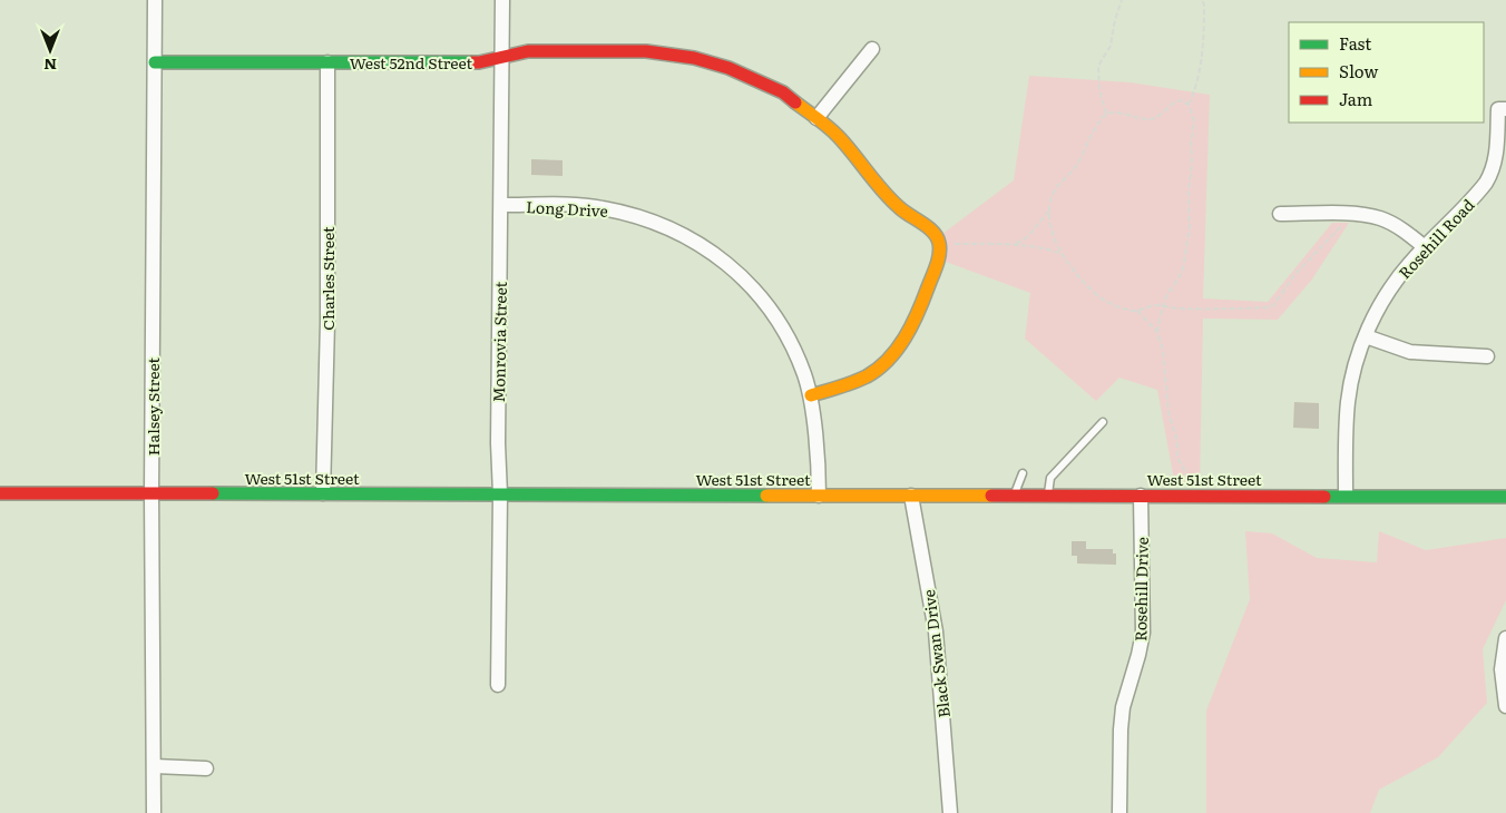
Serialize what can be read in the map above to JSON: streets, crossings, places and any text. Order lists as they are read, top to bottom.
{
  "streets": {
    "street": [
      "West 52nd Street",
      "Long Drive",
      "Rosehill Road",
      "Charles Street",
      "Monrovia Street",
      "Halsey Street",
      "West 51st Street",
      "Rosehill Drive",
      "Black Swan Drive"
    ]
  },
  "crossings": [
    ["West 52nd Street", "Charles Street"],
    ["West 52nd Street", "Monrovia Street"],
    ["West 52nd Street", "Halsey Street"],
    ["Long Drive", "Monrovia Street"],
    ["Long Drive", "West 51st Street"],
    ["Rosehill Road", "West 51st Street"],
    ["Charles Street", "West 51st Street"],
    ["Monrovia Street", "West 51st Street"],
    ["Halsey Street", "West 51st Street"],
    ["West 51st Street", "Rosehill Drive"],
    ["West 51st Street", "Black Swan Drive"]
  ],
  "legend": ["Fast", "Slow", "Jam"],
  "north": "bottom"
}
